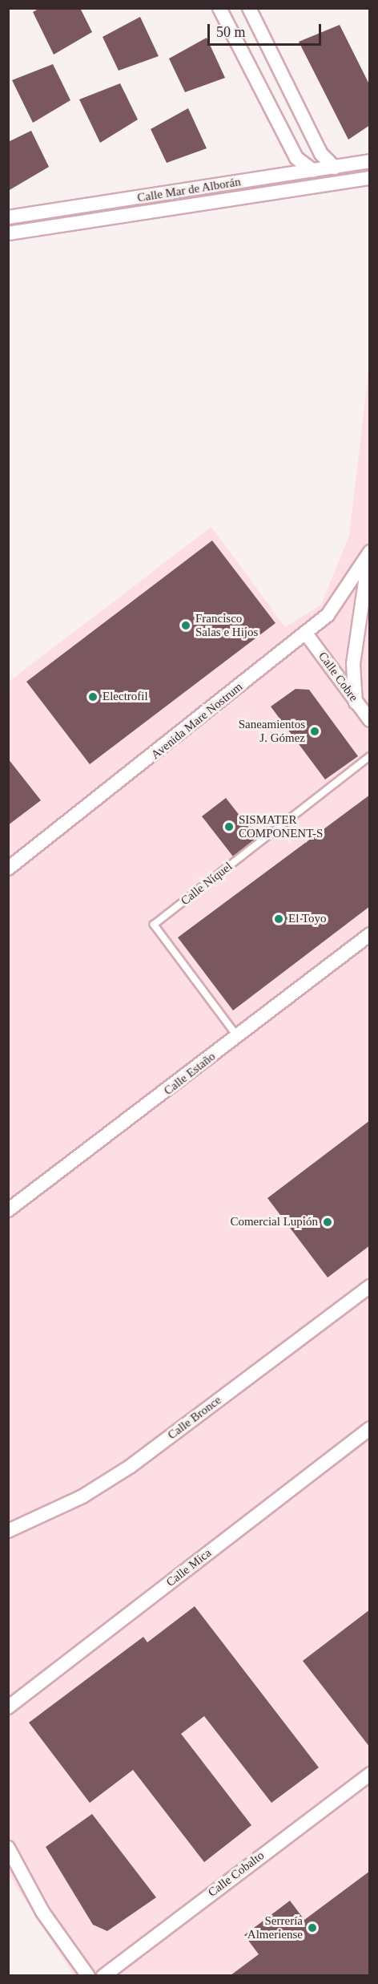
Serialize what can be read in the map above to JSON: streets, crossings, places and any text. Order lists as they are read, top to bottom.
{
  "streets": {
    "street": [
      "Calle Mar de Alborán",
      "Calle Cobre",
      "Avenida Mare Nostrum",
      "Calle Estaño",
      "Calle Bronce",
      "Calle Mica",
      "Calle Cobalto"
    ],
    "lane": ["Calle Níquel"]
  },
  "crossings": [
    ["Calle Cobre", "Avenida Mare Nostrum"],
    ["Calle Níquel", "Calle Estaño"]
  ],
  "places": [
    "Francisco Salas e Hijos",
    "Electrofil",
    "Saneamientos J. Gómez",
    "SISMATER COMPONENT-S",
    "El Toyo",
    "Comercial Lupión",
    "Serrería Almeriense"
  ],
  "scale_bar": "50 m"
}
